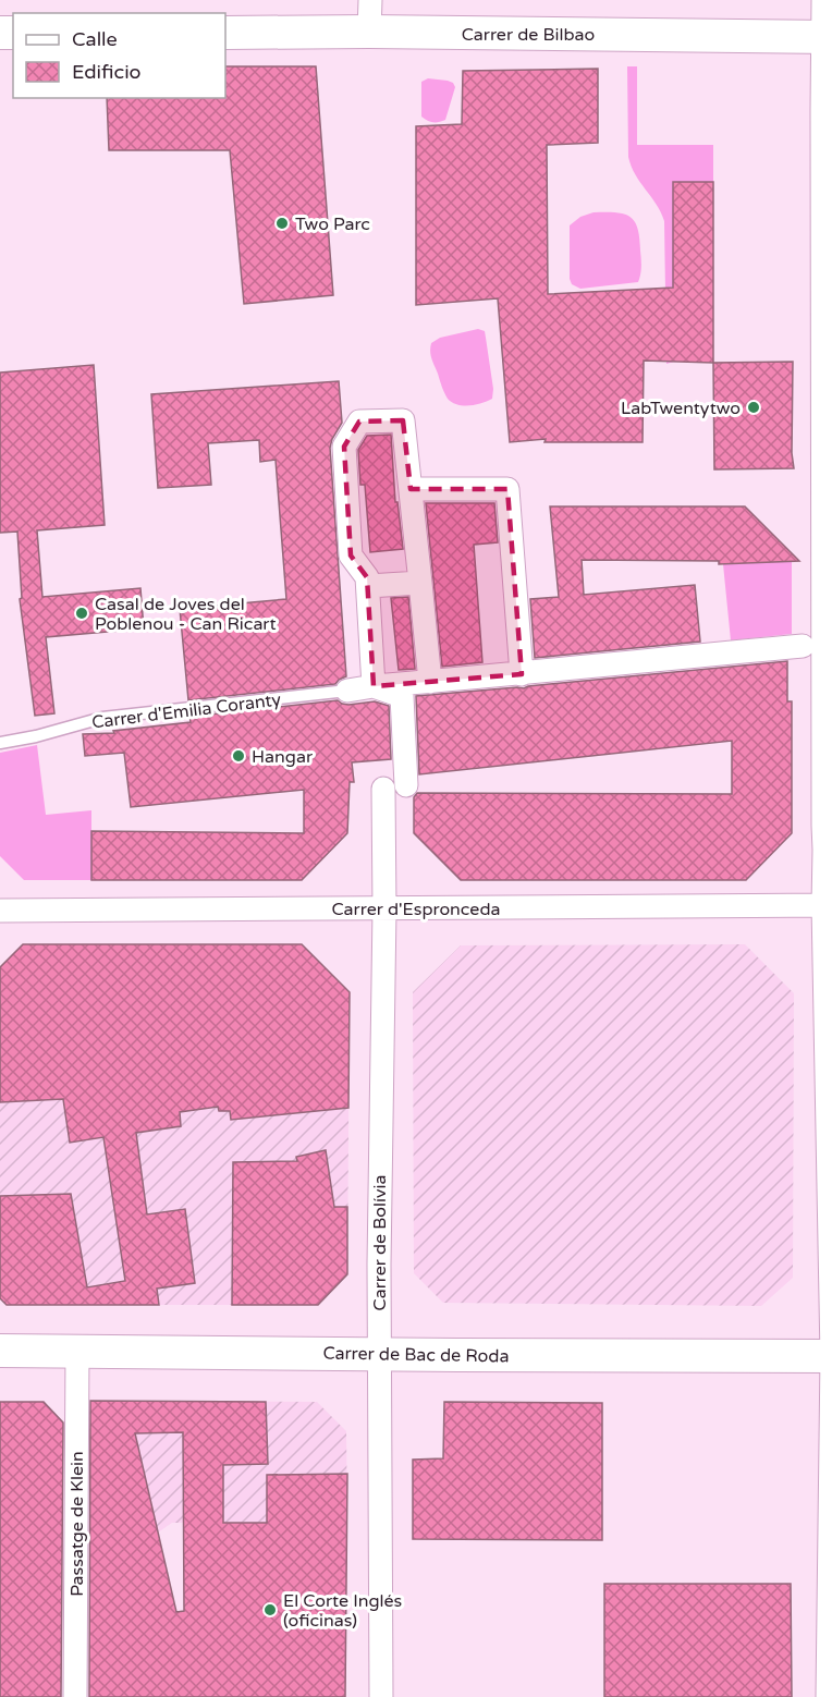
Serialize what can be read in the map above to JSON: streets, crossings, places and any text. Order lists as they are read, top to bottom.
{
  "streets": {
    "main road": ["Carrer de Bilbao", "Carrer de Bac de Roda"],
    "street": [
      "Carrer d'Emilia Coranty",
      "Carrer d'Espronceda",
      "Carrer de Bolívia",
      "Passatge de Klein"
    ]
  },
  "crossings": [
    ["Carrer d'Emilia Coranty", "Carrer de Bolívia"],
    ["Carrer d'Espronceda", "Carrer de Bolívia"],
    ["Carrer de Bolívia", "Carrer de Bac de Roda"],
    ["Carrer de Bac de Roda", "Passatge de Klein"]
  ],
  "places": [
    "Two Parc",
    "LabTwentytwo",
    "Casal de Joves del Poblenou - Can Ricart",
    "Hangar",
    "El Corte Inglés (oficinas)"
  ],
  "legend": ["Calle", "Edificio"]
}
